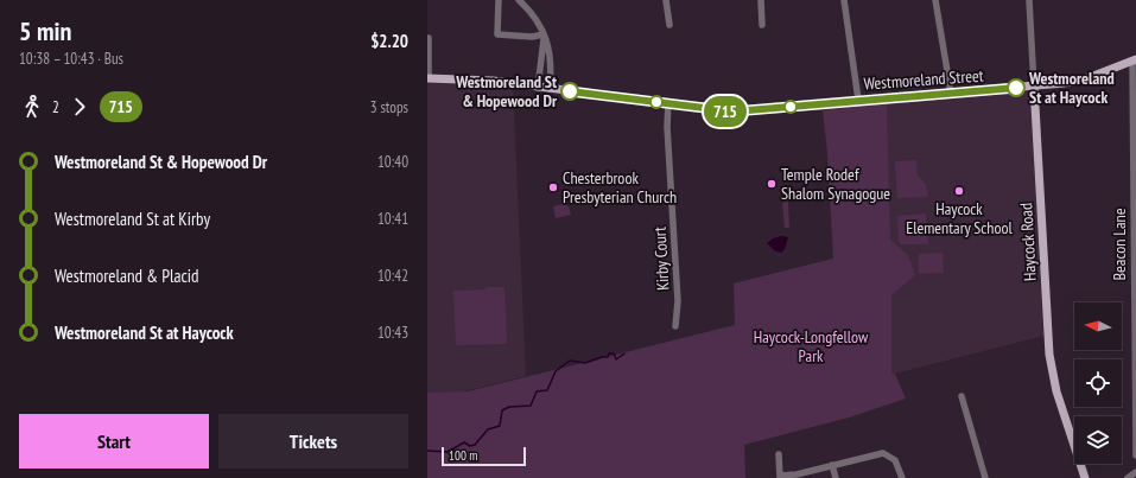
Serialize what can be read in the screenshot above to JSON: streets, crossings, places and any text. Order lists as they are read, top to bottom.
{
  "streets": {
    "main road": ["Westmoreland Street", "Haycock Road"],
    "street": ["Beacon Lane", "Kirby Court"]
  },
  "crossings": [
    ["Westmoreland Street", "Haycock Road"],
    ["Westmoreland Street", "Beacon Lane"],
    ["Westmoreland Street", "Kirby Court"]
  ],
  "parks": ["Haycock-Longfellow Park"],
  "places": [
    "Westmoreland St at Haycock",
    "Westmoreland St & Hopewood Dr",
    "Temple Rodef Shalom Synagogue",
    "Chesterbrook Presbyterian Church",
    "Haycock Elementary School"
  ],
  "lines": ["bus line 715"],
  "scale_bar": "100 m",
  "north": "left",
  "page": {
    "heading": ["5 min", "10:38 – 10:43 · Bus", "$2.20"],
    "on_map": "715",
    "legs": ["2", "715", "3 stops"],
    "list": [
      {
        "name": "Westmoreland St & Hopewood Dr",
        "value": "10:40"
      },
      {
        "name": "Westmoreland St at Kirby",
        "value": "10:41"
      },
      {
        "name": "Westmoreland & Placid",
        "value": "10:42"
      },
      {
        "name": "Westmoreland St at Haycock",
        "value": "10:43"
      }
    ],
    "buttons": ["Start", "Tickets"],
    "scale": "100 m"
  }
}
